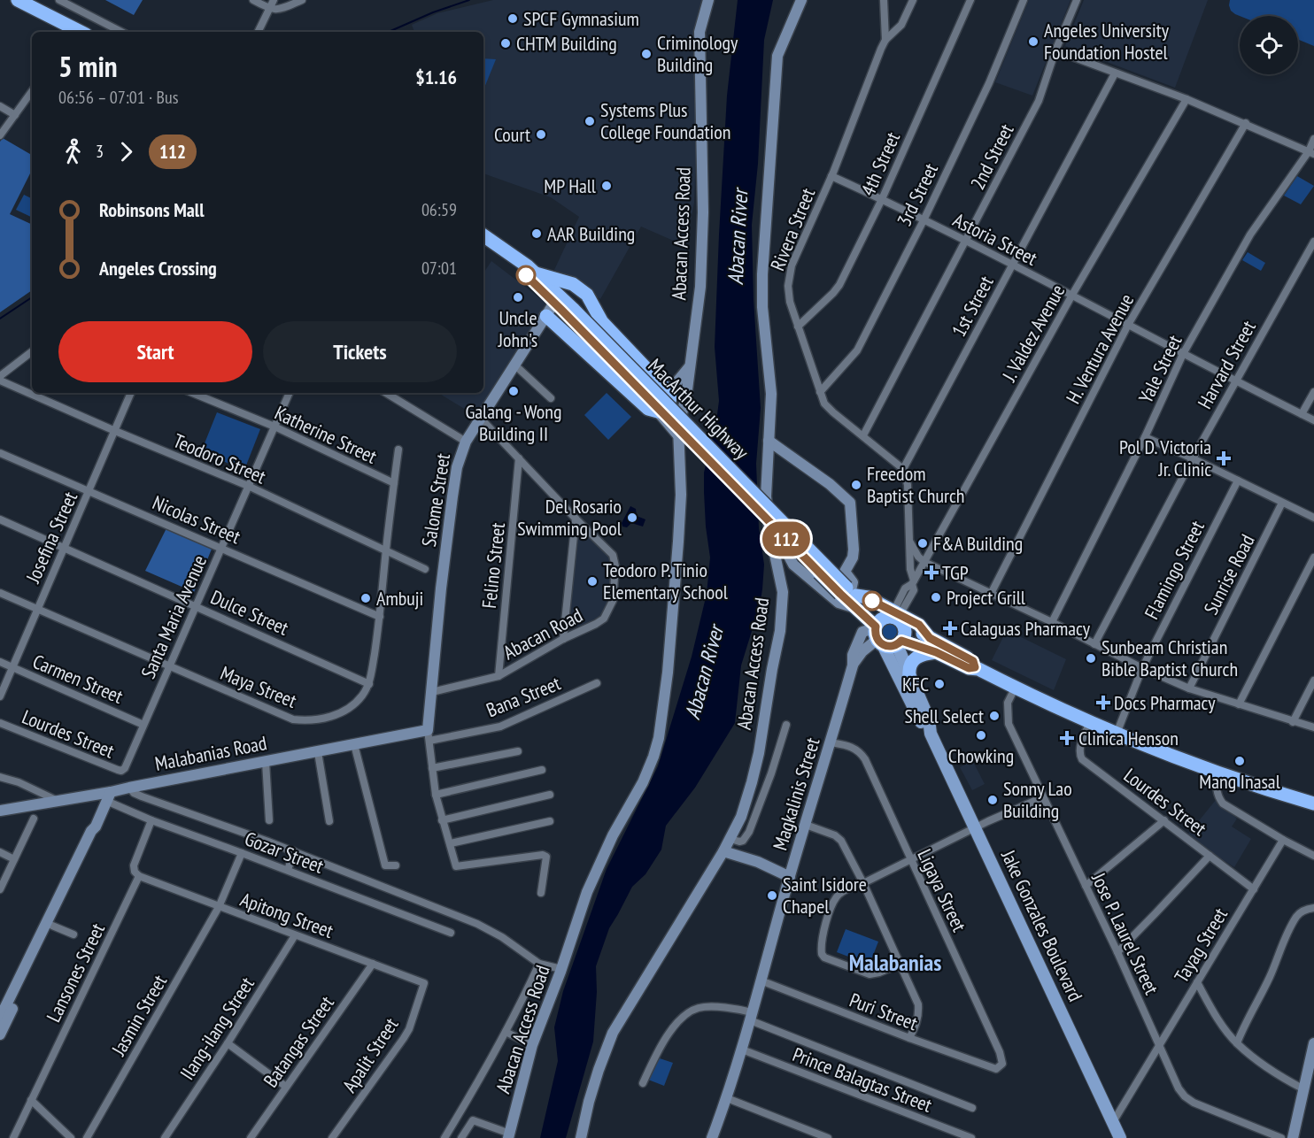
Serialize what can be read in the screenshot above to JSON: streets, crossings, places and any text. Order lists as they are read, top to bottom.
{
  "streets": {
    "highway": ["MacArthur Highway"],
    "main road": ["Jake Gonzales Boulevard"],
    "street": [
      "2nd Street",
      "4th Street",
      "3rd Street",
      "Rivera Street",
      "Abacan Access Road",
      "Astoria Street",
      "1st Street",
      "J. Valdez Avenue",
      "H. Ventura Avenue",
      "Harvard Street",
      "Yale Street",
      "Katherine Street",
      "Teodoro Street",
      "Salome Street",
      "Nicolas Street",
      "Josefina Street",
      "Felino Street",
      "Flamingo Street",
      "Sunrise Road",
      "Dulce Street",
      "Santa Maria Avenue",
      "Abacan Road",
      "Carmen Street",
      "Maya Street",
      "Bana Street",
      "Lourdes Street",
      "Malabanias Road",
      "Magkalinis Street",
      "Gozar Street",
      "Ligaya Street",
      "Apitong Street",
      "Jose P. Laurel Street",
      "Tayag Street",
      "Lansones Street",
      "Puri Street",
      "Jasmin Street",
      "Ilang-ilang Street",
      "Batangas Street",
      "Apalit Street",
      "Prince Balagtas Street"
    ]
  },
  "crossings": [
    ["2nd Street", "Rivera Street"],
    ["2nd Street", "Astoria Street"],
    ["4th Street", "Rivera Street"],
    ["4th Street", "Astoria Street"],
    ["3rd Street", "Rivera Street"],
    ["3rd Street", "Astoria Street"],
    ["Rivera Street", "Astoria Street"],
    ["Rivera Street", "1st Street"],
    ["Astoria Street", "1st Street"],
    ["Astoria Street", "J. Valdez Avenue"],
    ["Astoria Street", "H. Ventura Avenue"],
    ["Astoria Street", "Harvard Street"],
    ["Astoria Street", "Yale Street"],
    ["J. Valdez Avenue", "MacArthur Highway"],
    ["J. Valdez Avenue", "Magkalinis Street"],
    ["J. Valdez Avenue", "Jake Gonzales Boulevard"],
    ["MacArthur Highway", "Flamingo Street"],
    ["MacArthur Highway", "Lourdes Street"],
    ["MacArthur Highway", "Magkalinis Street"],
    ["MacArthur Highway", "Jake Gonzales Boulevard"],
    ["MacArthur Highway", "Jose P. Laurel Street"],
    ["Katherine Street", "Santa Maria Avenue"],
    ["Teodoro Street", "Josefina Street"],
    ["Teodoro Street", "Santa Maria Avenue"],
    ["Salome Street", "Abacan Road"],
    ["Salome Street", "Bana Street"],
    ["Salome Street", "Malabanias Road"],
    ["Nicolas Street", "Josefina Street"],
    ["Nicolas Street", "Santa Maria Avenue"],
    ["Josefina Street", "Dulce Street"],
    ["Josefina Street", "Carmen Street"],
    ["Josefina Street", "Maya Street"],
    ["Felino Street", "Abacan Road"],
    ["Dulce Street", "Santa Maria Avenue"],
    ["Dulce Street", "Maya Street"],
    ["Santa Maria Avenue", "Carmen Street"],
    ["Santa Maria Avenue", "Maya Street"],
    ["Santa Maria Avenue", "Lourdes Street"],
    ["Bana Street", "Malabanias Road"],
    ["Lourdes Street", "Tayag Street"],
    ["Malabanias Road", "Gozar Street"],
    ["Magkalinis Street", "Ligaya Street"],
    ["Magkalinis Street", "Jake Gonzales Boulevard"],
    ["Magkalinis Street", "Puri Street"],
    ["Magkalinis Street", "Prince Balagtas Street"],
    ["Gozar Street", "Lansones Street"],
    ["Gozar Street", "Jasmin Street"],
    ["Ligaya Street", "Puri Street"],
    ["Apitong Street", "Lansones Street"],
    ["Apitong Street", "Jasmin Street"],
    ["Apitong Street", "Ilang-ilang Street"],
    ["Apitong Street", "Batangas Street"],
    ["Apitong Street", "Apalit Street"],
    ["Jake Gonzales Boulevard", "Tayag Street"],
    ["Jose P. Laurel Street", "Tayag Street"]
  ],
  "districts": ["Malabanias"],
  "water": ["Abacan River"],
  "places": {
    "other": [
      "SPCF Gymnasium",
      "Angeles University Foundation Hostel",
      "CHTM Building",
      "Criminology Building",
      "Systems Plus College Foundation",
      "Court",
      "MP Hall",
      "AAR Building",
      "Uncle John's",
      "Galang - Wong Building II",
      "Freedom Baptist Church",
      "Del Rosario Swimming Pool",
      "F&A Building",
      "Teodoro P. Tinio Elementary School",
      "Project Grill",
      "Ambuji",
      "Sunbeam Christian Bible Baptist Church",
      "KFC",
      "Shell Select",
      "Chowking",
      "Mang Inasal",
      "Sonny Lao Building",
      "Saint Isidore Chapel"
    ],
    "health": [
      "Pol D. Victoria Jr. Clinic",
      "TGP",
      "Calaguas Pharmacy",
      "Docs Pharmacy",
      "Clinica Henson"
    ]
  },
  "lines": ["bus line 112"],
  "page": {
    "on_map": "112",
    "heading": ["5 min", "06:56 – 07:01 · Bus", "$1.16"],
    "legs": ["3", "112"],
    "list": [
      {
        "name": "Robinsons Mall",
        "value": "06:59"
      },
      {
        "name": "Angeles Crossing",
        "value": "07:01"
      }
    ],
    "buttons": ["Start", "Tickets"]
  }
}
